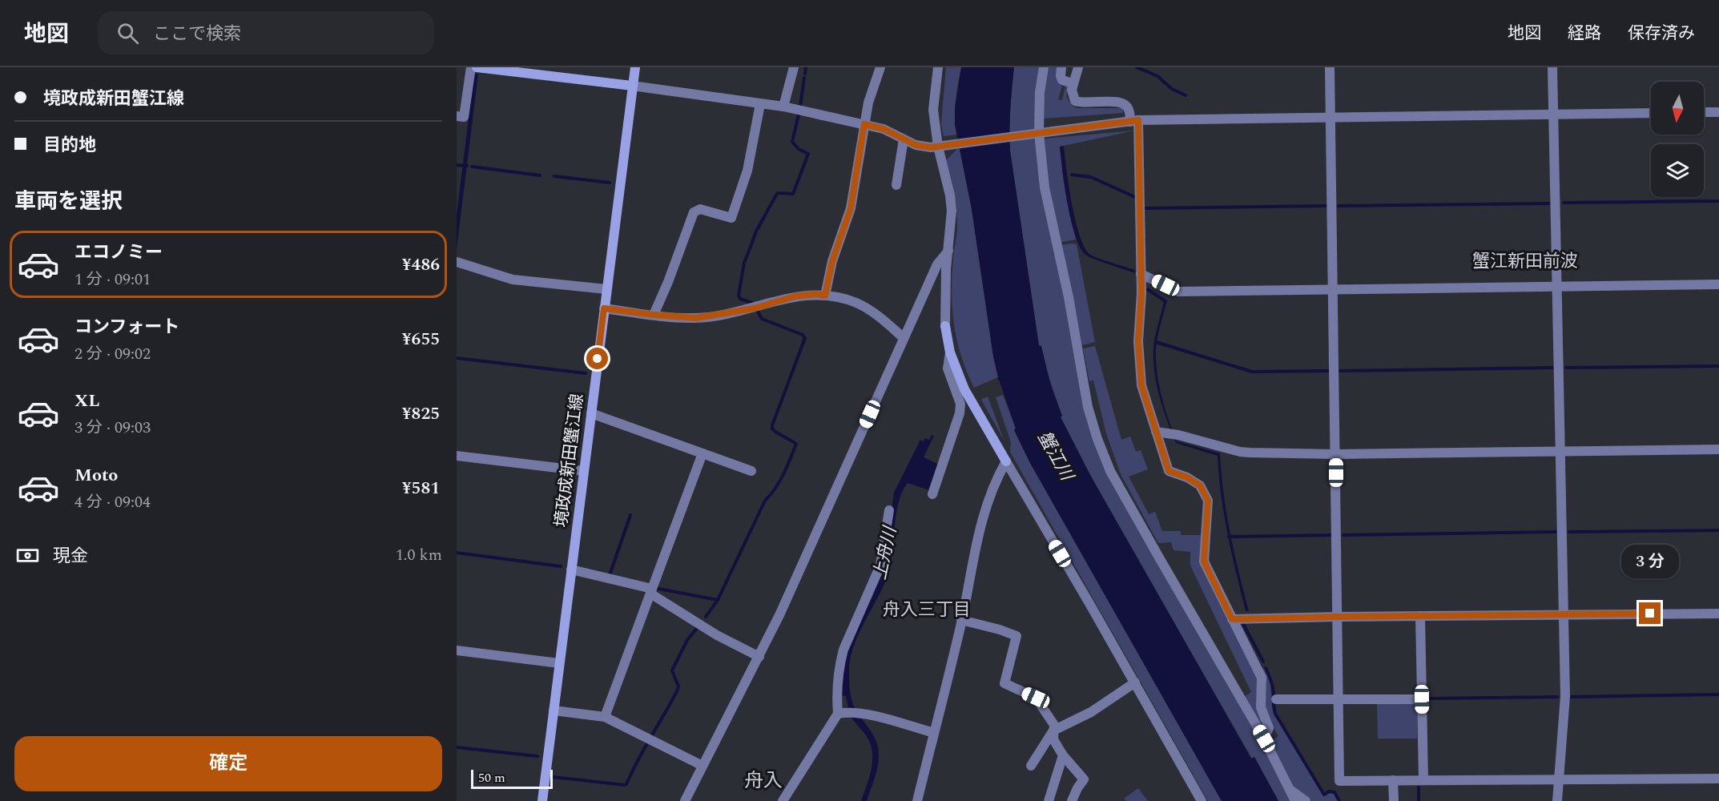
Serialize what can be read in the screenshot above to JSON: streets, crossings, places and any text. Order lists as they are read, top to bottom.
{
  "streets": {
    "main road": ["境政成新田蟹江線"]
  },
  "districts": ["蟹江新田前波", "舟入三丁目", "舟入"],
  "water": ["蟹江川", "上舟川"],
  "scale_bar": "50 m",
  "north": "bottom",
  "page": {
    "header": "地図",
    "search": "ここで検索",
    "nav": ["地図", "経路", "保存済み"],
    "banner": ["境政成新田蟹江線", "目的地"],
    "heading": "車両を選択",
    "list": [
      {
        "name": "エコノミー",
        "note": "1 分 · 09:01",
        "value": "¥486"
      },
      {
        "name": "コンフォート",
        "note": "2 分 · 09:02",
        "value": "¥655"
      },
      {
        "name": "XL",
        "note": "3 分 · 09:03",
        "value": "¥825"
      },
      {
        "name": "Moto",
        "note": "4 分 · 09:04",
        "value": "¥581"
      }
    ],
    "pay": ["現金", "1.0 km"],
    "bubble": "3 分",
    "buttons": "確定",
    "scale": "50 m"
  }
}
